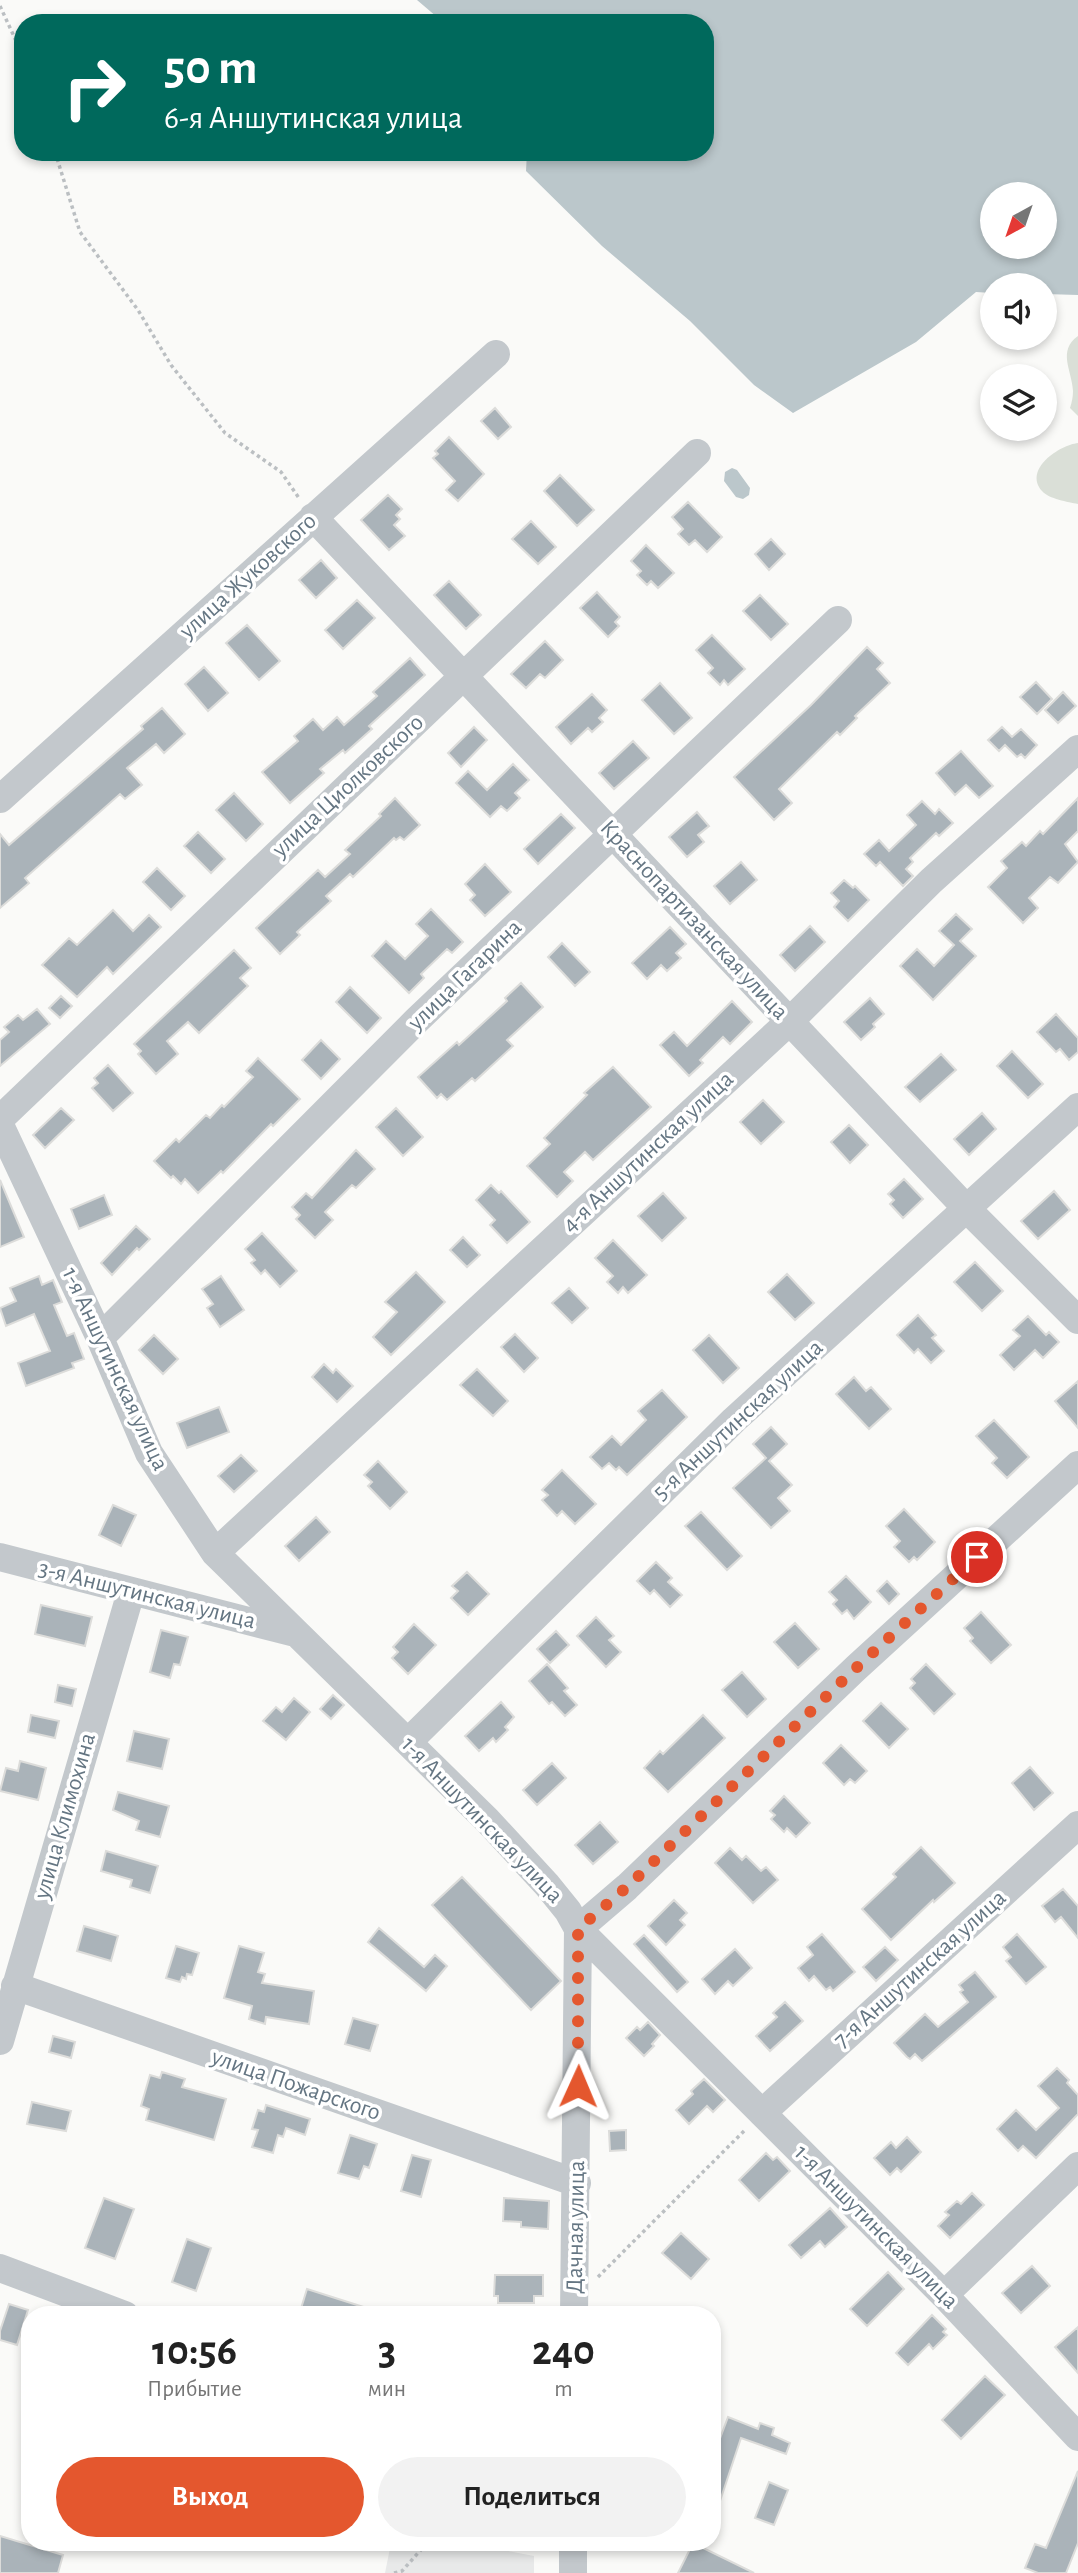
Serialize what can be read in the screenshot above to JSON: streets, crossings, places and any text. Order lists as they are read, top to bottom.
{
  "streets": {
    "street": [
      "улица Жуковского",
      "улица Циолковского",
      "Краснопартизанская улица",
      "улица Гагарина",
      "4-я Аншутинская улица",
      "1-я Аншутинская улица",
      "5-я Аншутинская улица",
      "3-я Аншутинская улица",
      "улица Климохина",
      "7-я Аншутинская улица",
      "улица Пожарского",
      "Дачная улица"
    ]
  },
  "crossings": [
    ["улица Жуковского", "Краснопартизанская улица"],
    ["улица Циолковского", "Краснопартизанская улица"],
    ["Краснопартизанская улица", "улица Гагарина"],
    ["Краснопартизанская улица", "4-я Аншутинская улица"],
    ["Краснопартизанская улица", "5-я Аншутинская улица"],
    ["улица Гагарина", "1-я Аншутинская улица"],
    ["4-я Аншутинская улица", "1-я Аншутинская улица"],
    ["1-я Аншутинская улица", "5-я Аншутинская улица"],
    ["1-я Аншутинская улица", "3-я Аншутинская улица"],
    ["1-я Аншутинская улица", "7-я Аншутинская улица"],
    ["1-я Аншутинская улица", "Дачная улица"],
    ["3-я Аншутинская улица", "улица Климохина"],
    ["улица Климохина", "улица Пожарского"],
    ["улица Пожарского", "Дачная улица"]
  ],
  "north": "bottom left",
  "page": {
    "turn": ["50 m", "6-я Аншутинская улица"],
    "eta": [
      "10:56",
      "Прибытие",
      "3",
      "мин",
      "240",
      "m"
    ],
    "buttons": ["Выход", "Поделиться"]
  }
}
